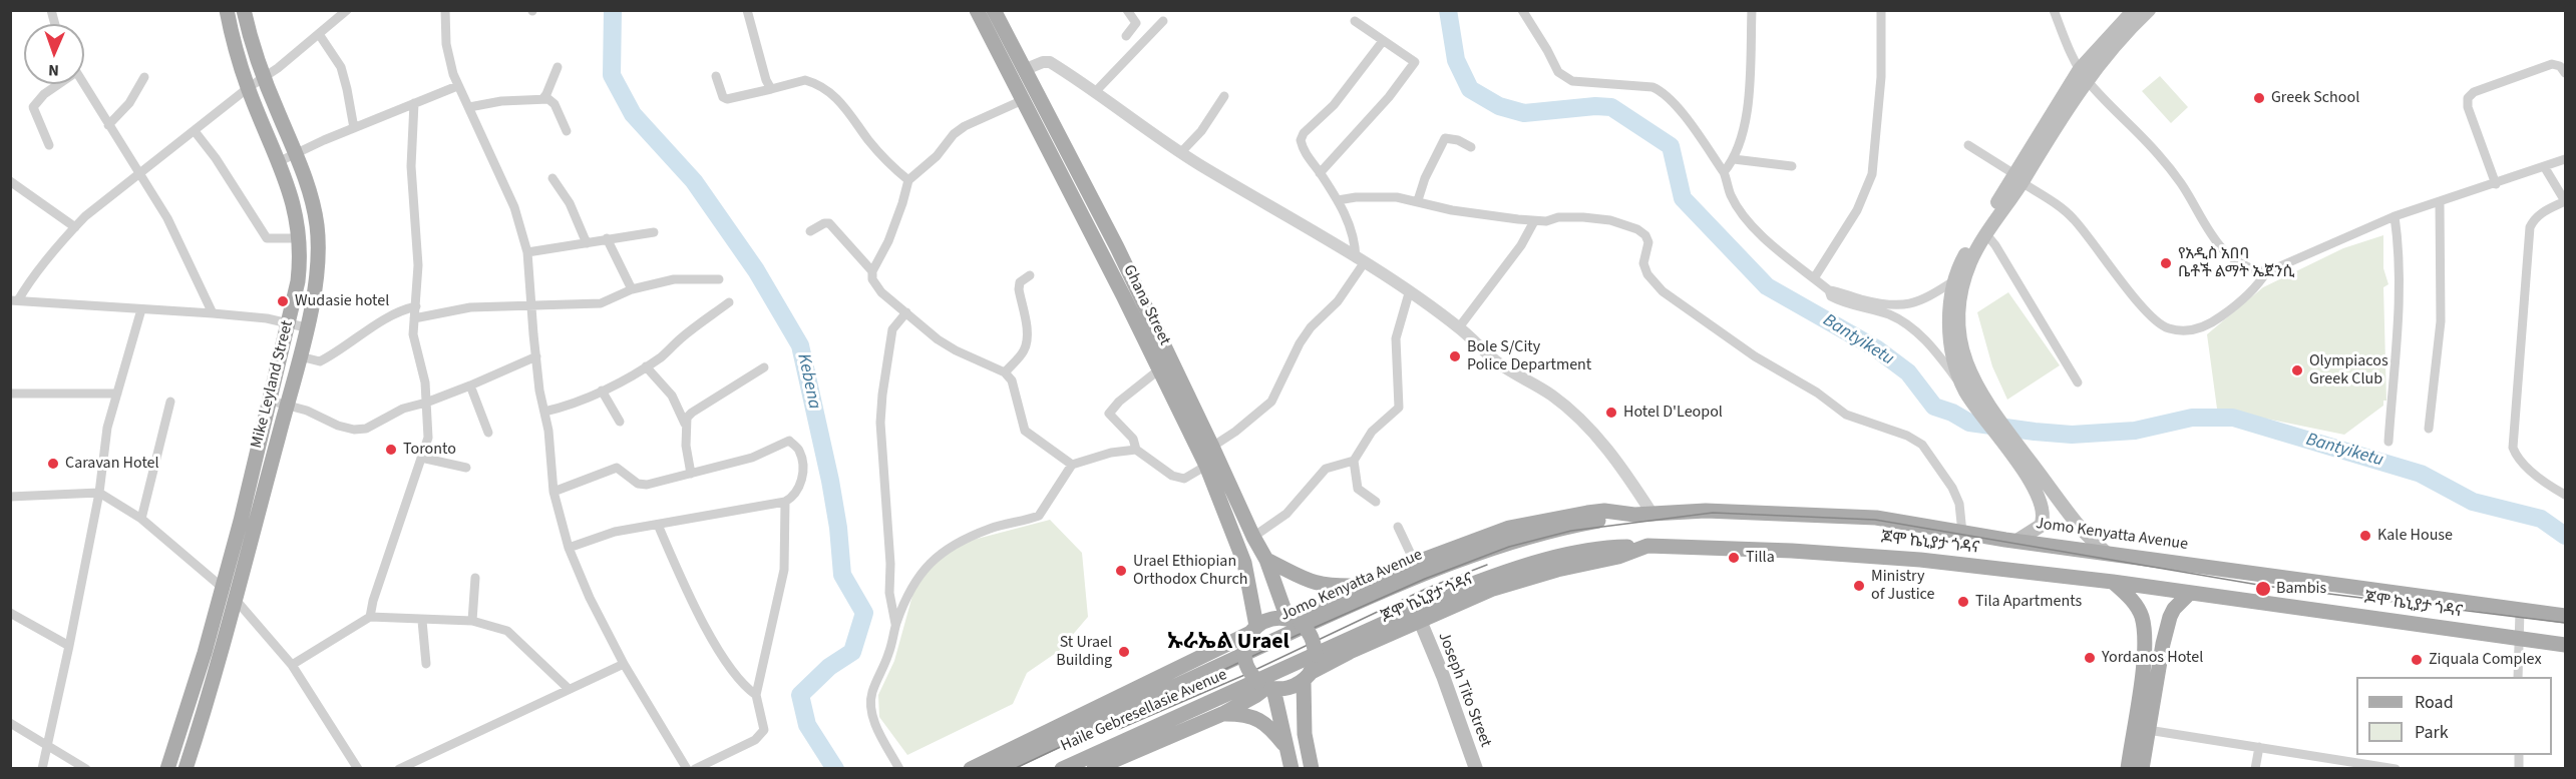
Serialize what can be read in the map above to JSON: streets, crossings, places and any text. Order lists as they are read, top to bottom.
{
  "streets": {
    "main road": [
      "Ghana Street",
      "Mike Leyland Street",
      "Jomo Kenyatta Avenue",
      "ጆሞ ኬኒያታ ጎዳና",
      "Joseph Tito Street",
      "Haile Gebresellasie Avenue"
    ]
  },
  "crossings": [
    ["Ghana Street", "ጆሞ ኬኒያታ ጎዳና"],
    ["Ghana Street", "Haile Gebresellasie Avenue"],
    ["ጆሞ ኬኒያታ ጎዳና", "Joseph Tito Street"],
    ["ጆሞ ኬኒያታ ጎዳና", "Haile Gebresellasie Avenue"]
  ],
  "districts": ["ኡራኤል Urael"],
  "water": ["Bantyiketu", "Kebena"],
  "places": [
    "Greek School",
    "የአዲስ አበባ ቤቶች ልማት ኤጀንሲ",
    "Wudasie hotel",
    "Bole S/City Police Department",
    "Olympiacos Greek Club",
    "Hotel D'Leopol",
    "Toronto",
    "Caravan Hotel",
    "Kale House",
    "Tilla",
    "Urael Ethiopian Orthodox Church",
    "Ministry of Justice",
    "Bambis",
    "Tila Apartments",
    "St Urael Building",
    "Yordanos Hotel",
    "Ziquala Complex"
  ],
  "legend": ["Road", "Park"],
  "north": "bottom"
}
